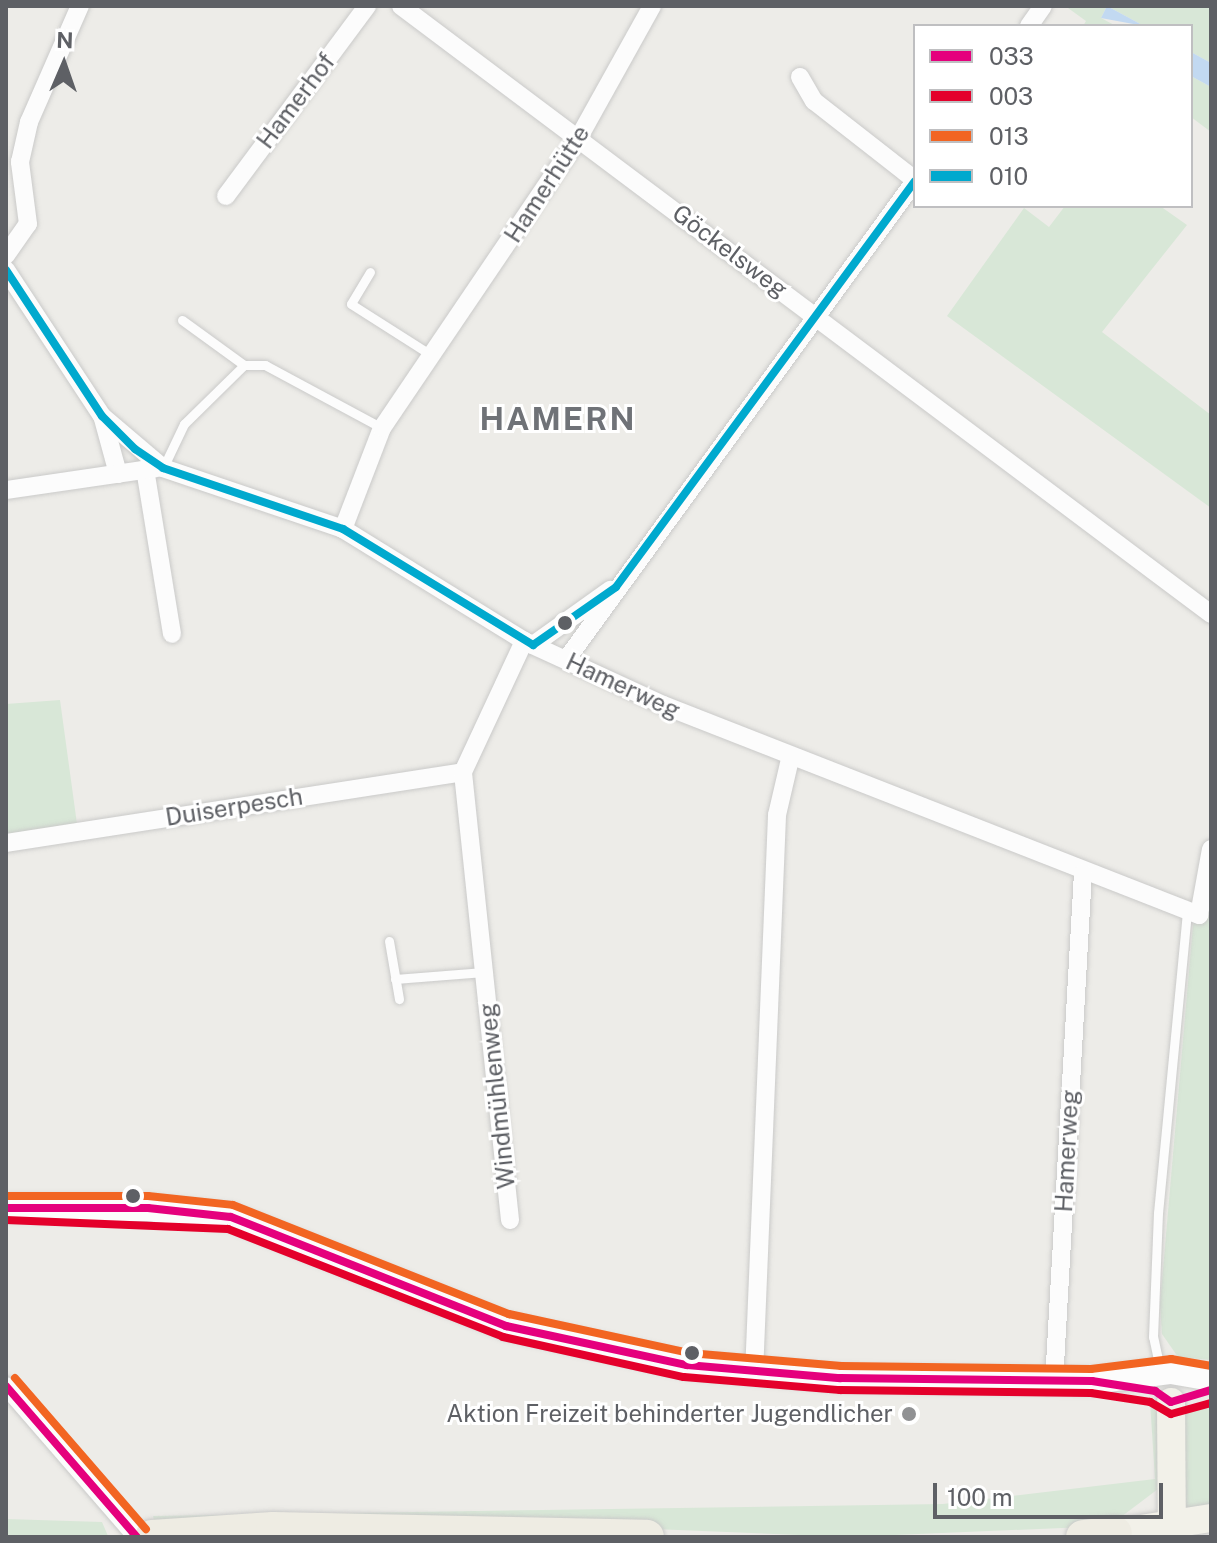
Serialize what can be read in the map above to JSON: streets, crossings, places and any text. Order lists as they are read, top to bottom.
{
  "streets": {
    "street": [
      "Hamerhof",
      "Hamerhütte",
      "Göckelsweg",
      "Hamerweg",
      "Duiserpesch",
      "Windmühlenweg"
    ]
  },
  "crossings": [
    ["Hamerhütte", "Göckelsweg"],
    ["Hamerhütte", "Hamerweg"],
    ["Duiserpesch", "Windmühlenweg"]
  ],
  "districts": ["HAMERN"],
  "places": ["Aktion Freizeit behinderter Jugendlicher"],
  "lines": [
    "transit line 010",
    "transit line 013",
    "transit line 033",
    "transit line 003"
  ],
  "legend": [
    "033",
    "003",
    "013",
    "010"
  ],
  "scale_bar": "100 m",
  "north": "top"
}
